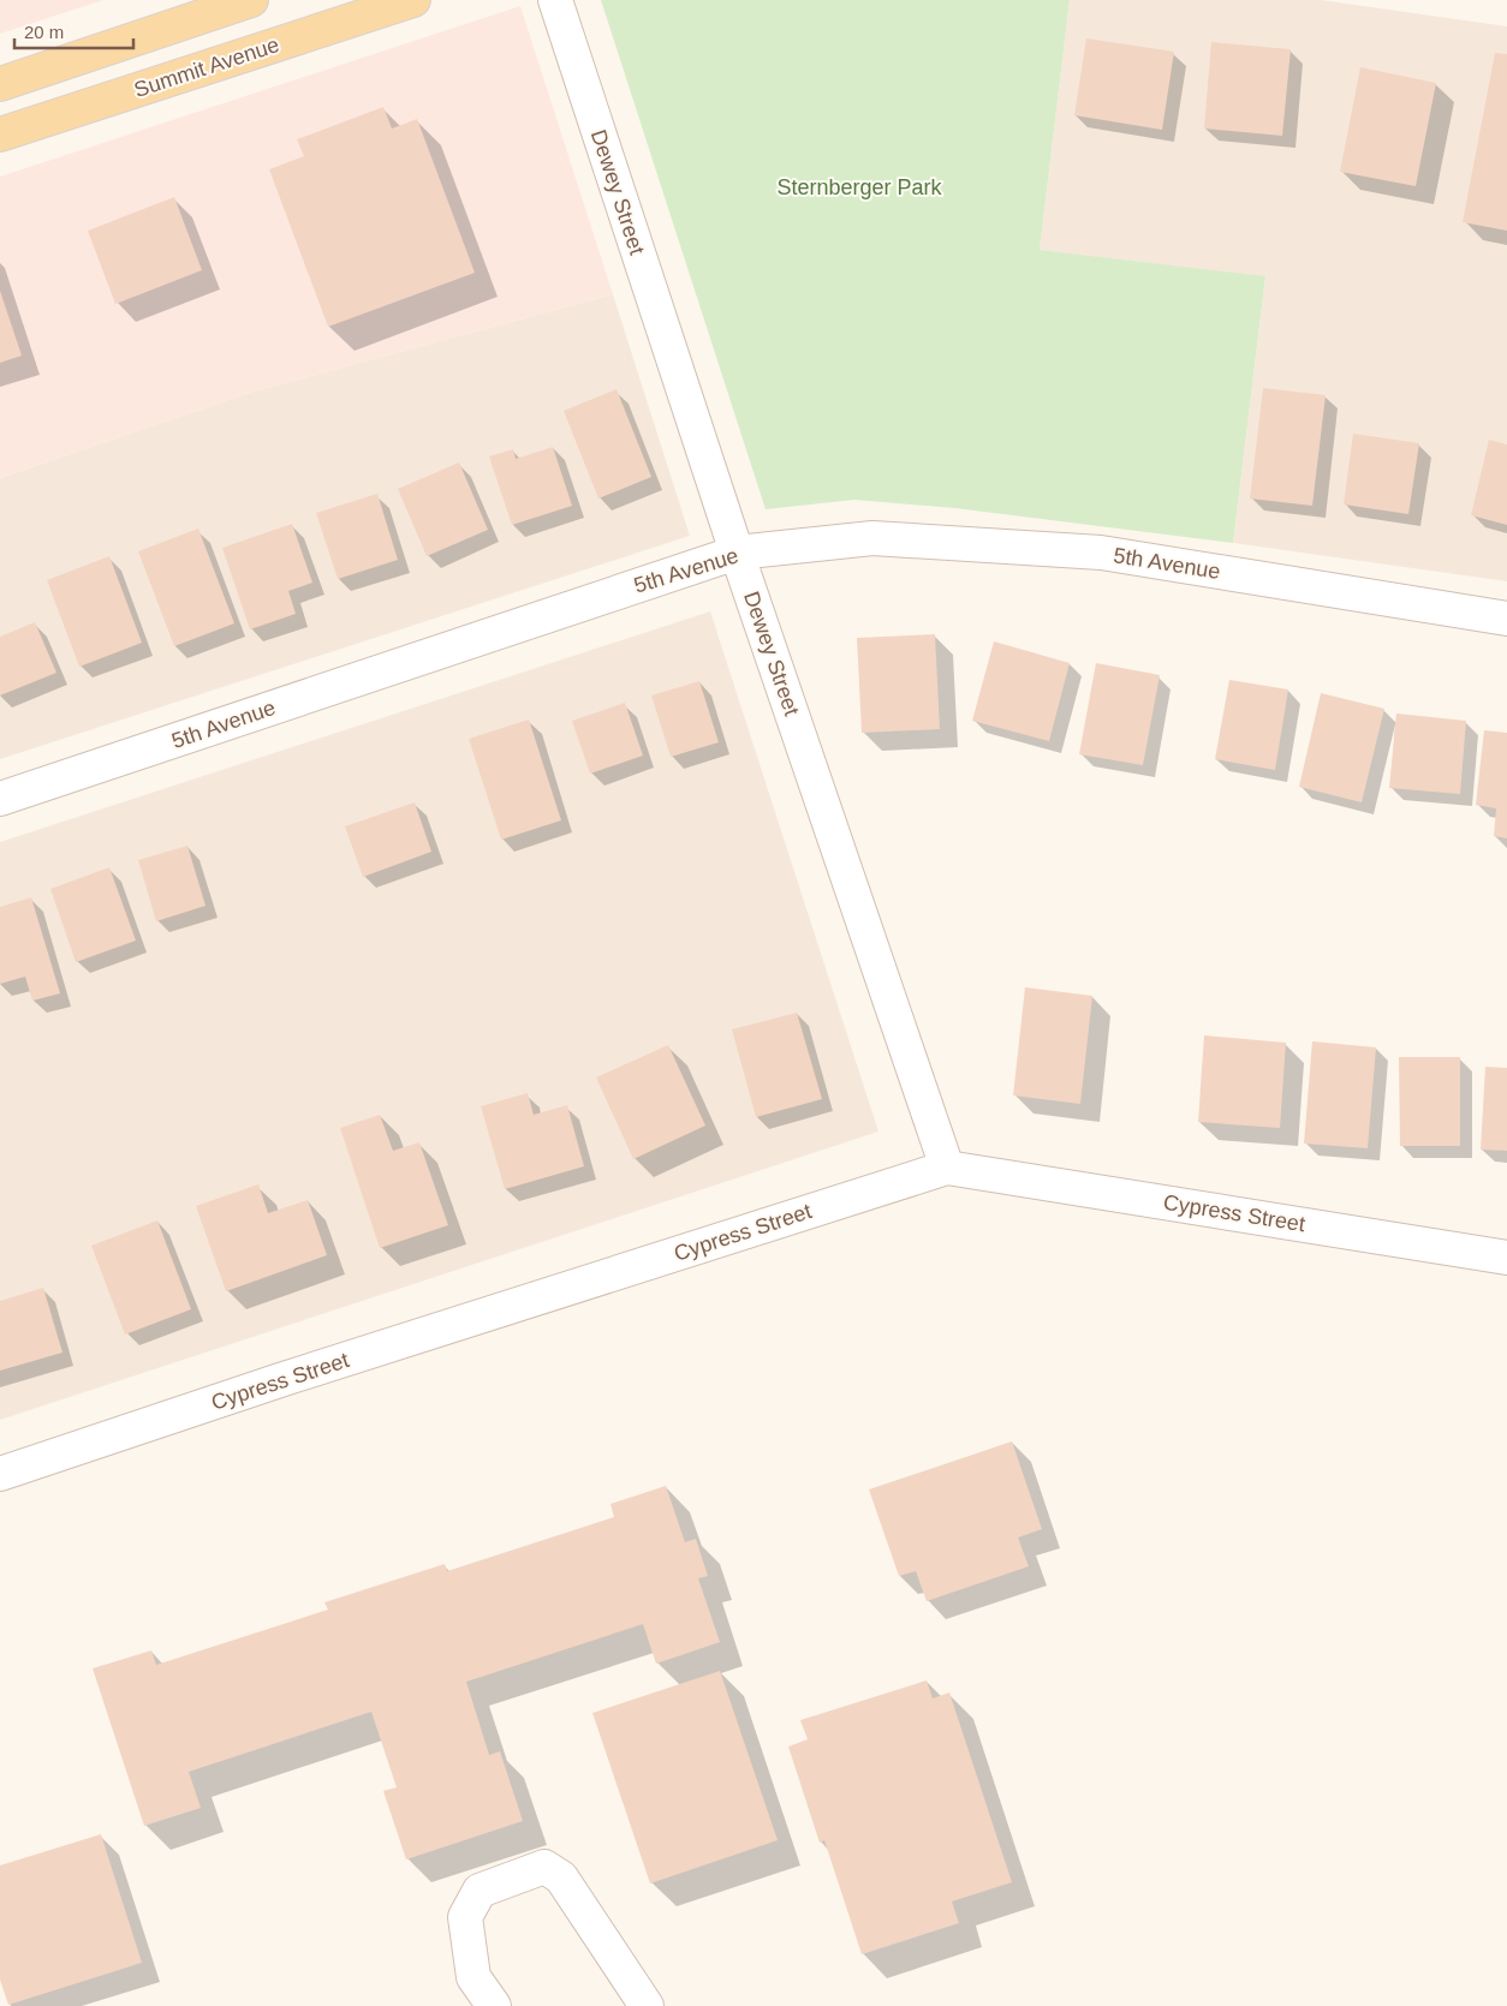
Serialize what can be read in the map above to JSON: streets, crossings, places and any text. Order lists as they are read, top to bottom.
{
  "streets": {
    "main road": ["Summit Avenue"],
    "street": ["Dewey Street", "5th Avenue", "Cypress Street"]
  },
  "crossings": [
    ["Dewey Street", "5th Avenue"],
    ["Dewey Street", "Cypress Street"]
  ],
  "parks": ["Sternberger Park"],
  "scale_bar": "20 m"
}
